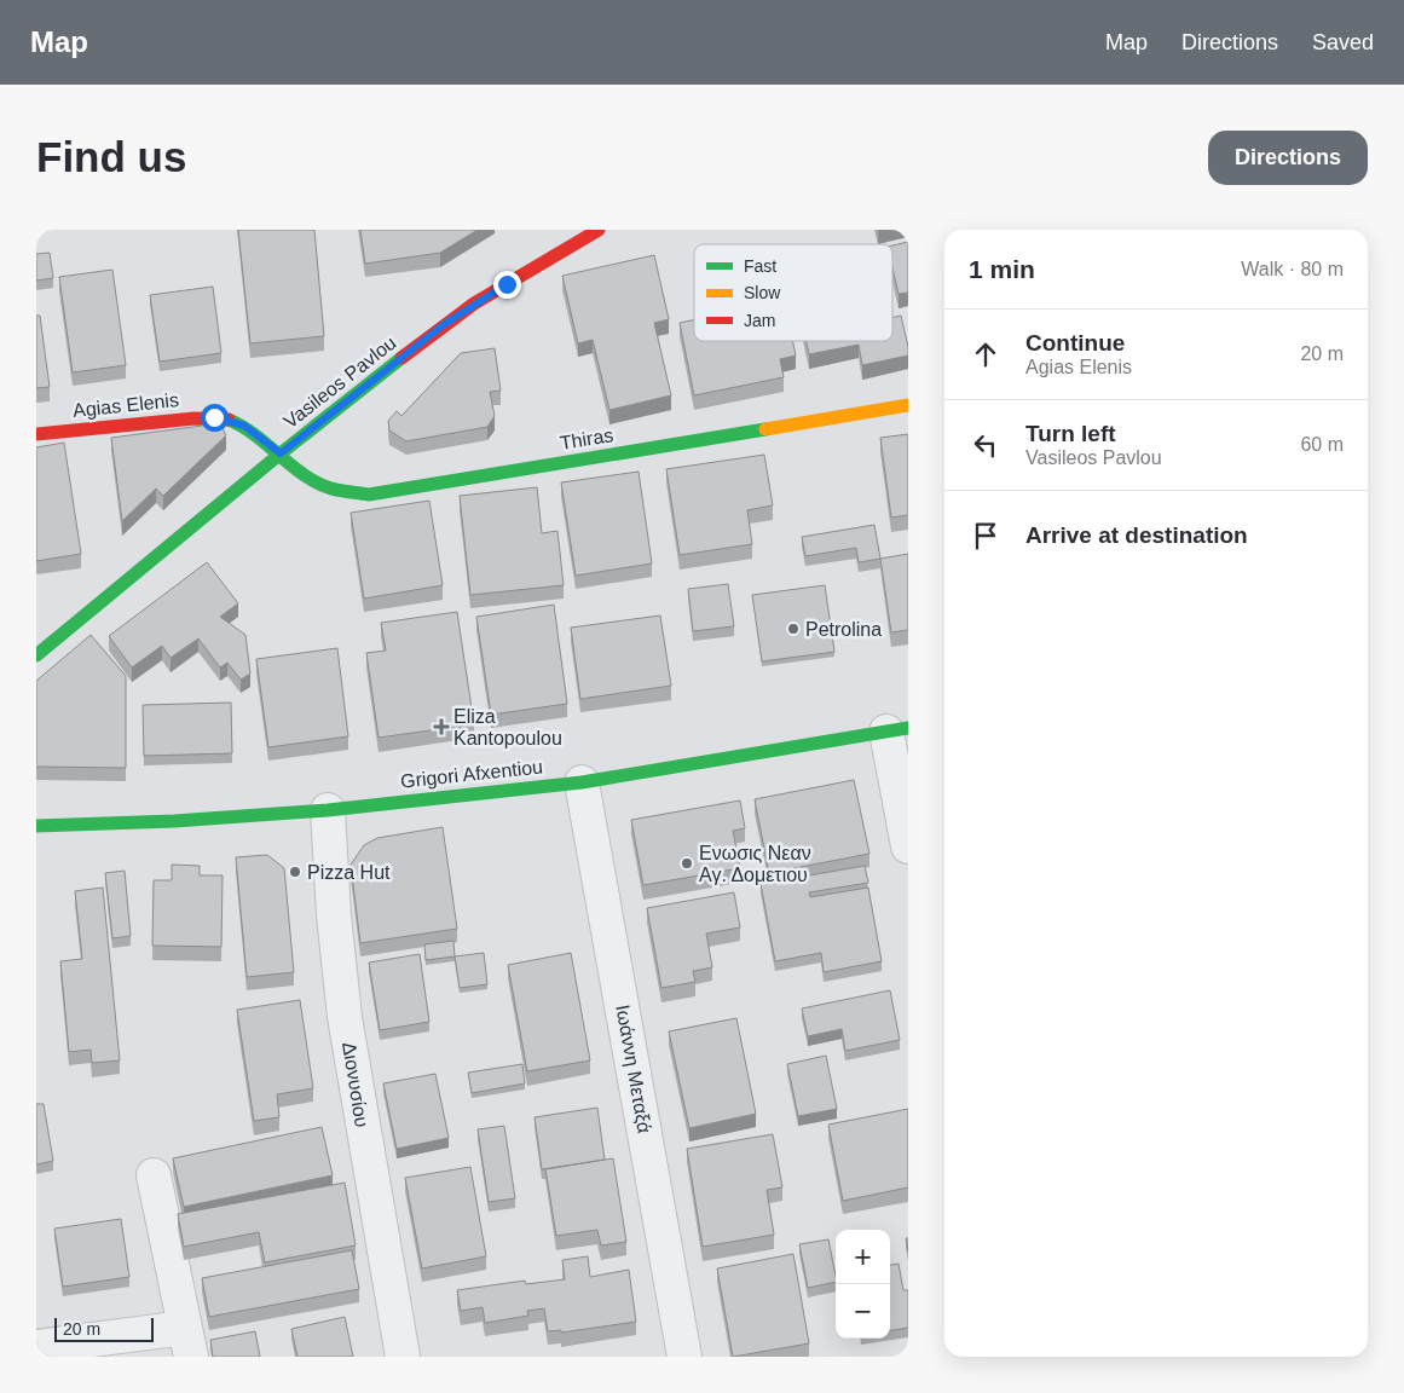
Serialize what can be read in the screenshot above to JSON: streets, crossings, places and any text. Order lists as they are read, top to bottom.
{
  "streets": {
    "street": [
      "Vasileos Pavlou",
      "Agias Elenis",
      "Thiras",
      "Grigori Afxentiou",
      "Ιωάννη Μεταξά",
      "Διονυσίου"
    ]
  },
  "crossings": [
    ["Vasileos Pavlou", "Agias Elenis"],
    ["Vasileos Pavlou", "Thiras"],
    ["Agias Elenis", "Thiras"],
    ["Grigori Afxentiou", "Ιωάννη Μεταξά"],
    ["Grigori Afxentiou", "Διονυσίου"]
  ],
  "places": {
    "other": ["Petrolina", "Ενωσις Νεαν Αγ. Δομετιου", "Pizza Hut"],
    "health": ["Eliza Kantopoulou"]
  },
  "legend": ["Fast", "Slow", "Jam"],
  "scale_bar": "20 m",
  "page": {
    "header": "Map",
    "nav": ["Map", "Directions", "Saved"],
    "buttons": "Directions",
    "title": "Find us",
    "heading": ["1 min", "Walk · 80 m"],
    "list": [
      ["Continue", "Agias Elenis", "20 m"],
      ["Turn left", "Vasileos Pavlou", "60 m"],
      "Arrive at destination"
    ],
    "map_buttons": ["+", "−"],
    "scale": "20 m"
  }
}
